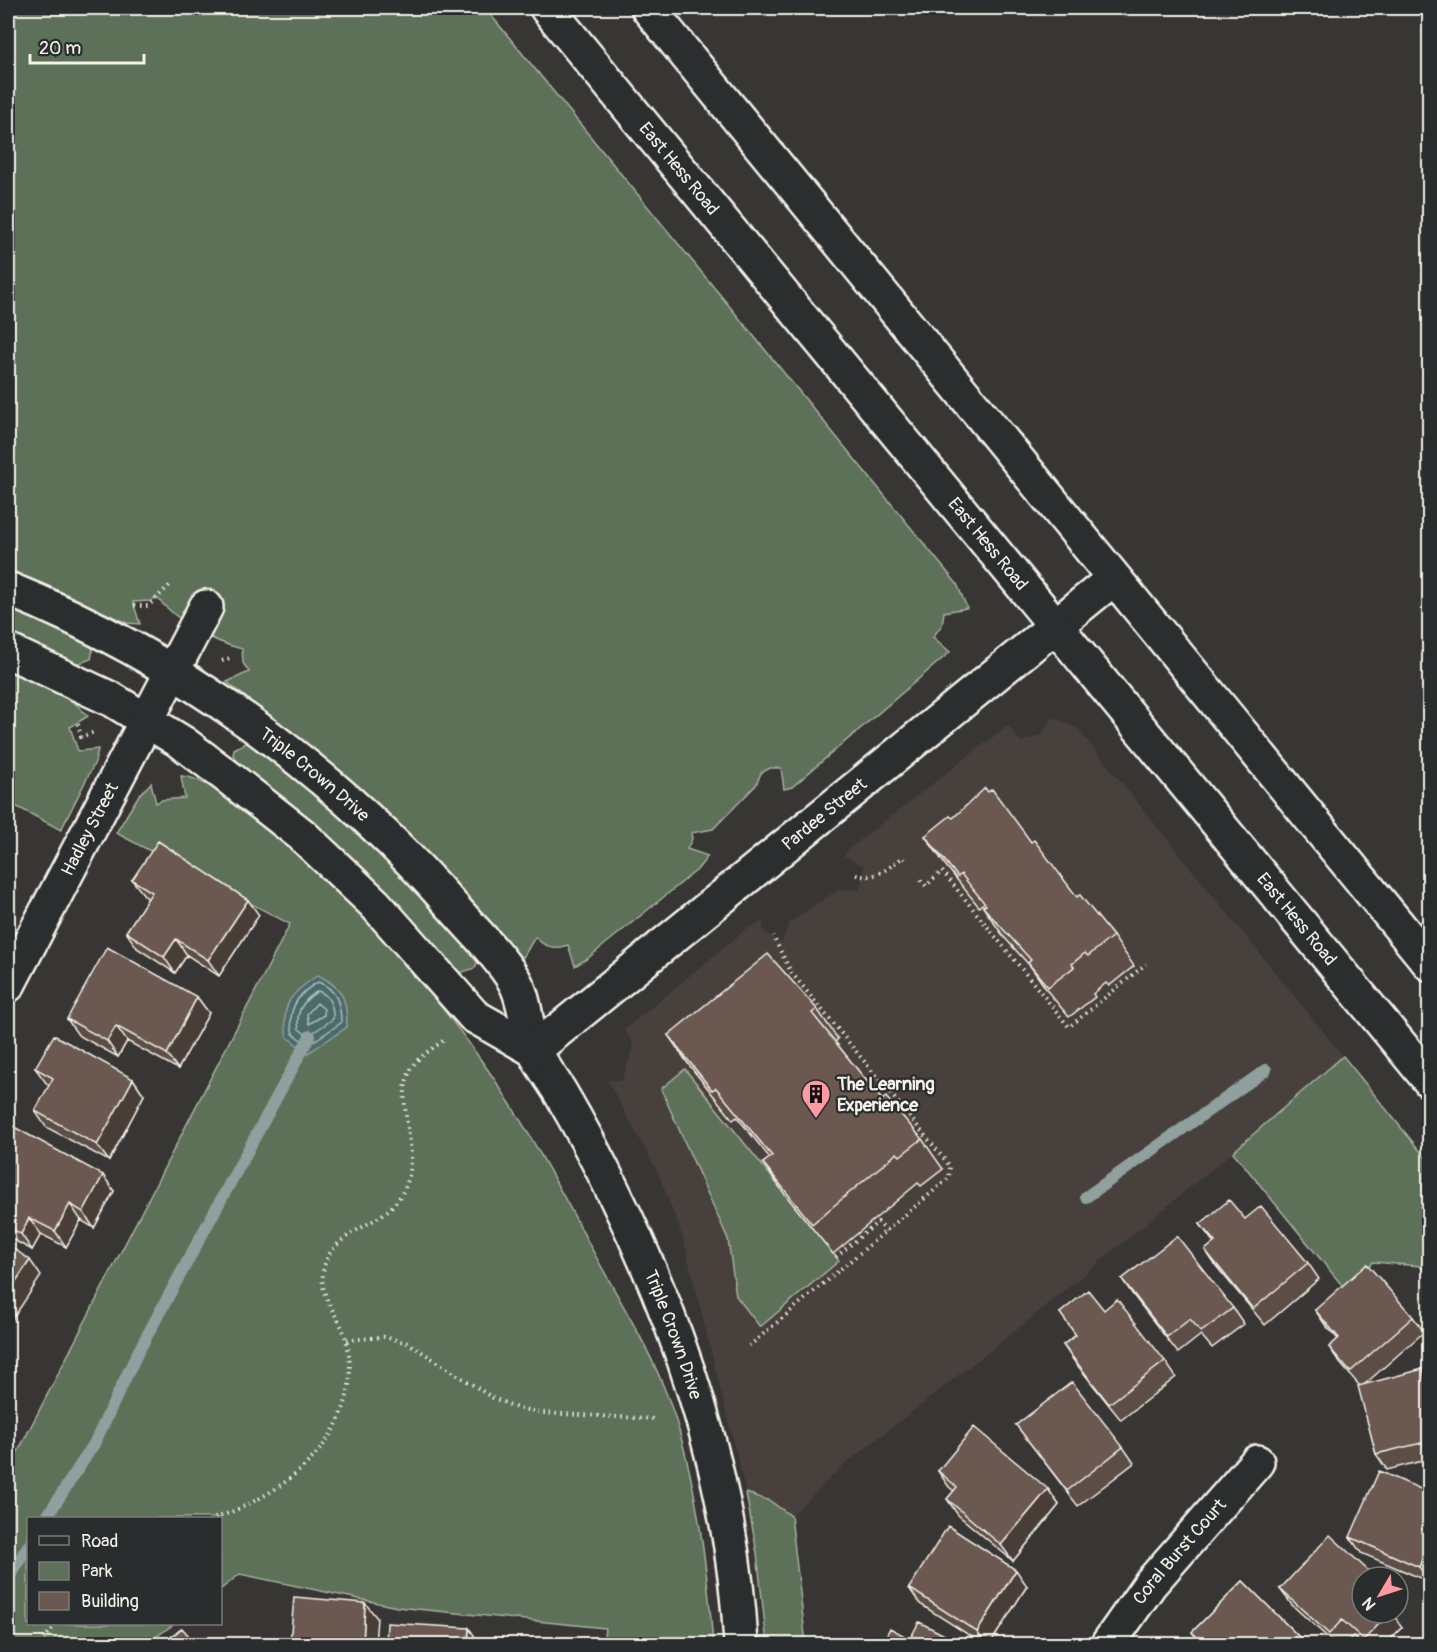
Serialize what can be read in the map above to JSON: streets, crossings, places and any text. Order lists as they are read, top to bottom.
{
  "streets": {
    "street": [
      "East Hess Road",
      "Triple Crown Drive",
      "Pardee Street",
      "Hadley Street",
      "Coral Burst Court"
    ]
  },
  "crossings": [
    ["East Hess Road", "Pardee Street"],
    ["Triple Crown Drive", "Pardee Street"],
    ["Triple Crown Drive", "Hadley Street"]
  ],
  "places": {
    "building": ["The Learning Experience"]
  },
  "legend": ["Road", "Park", "Building"],
  "scale_bar": "20 m",
  "north": "bottom left"
}
